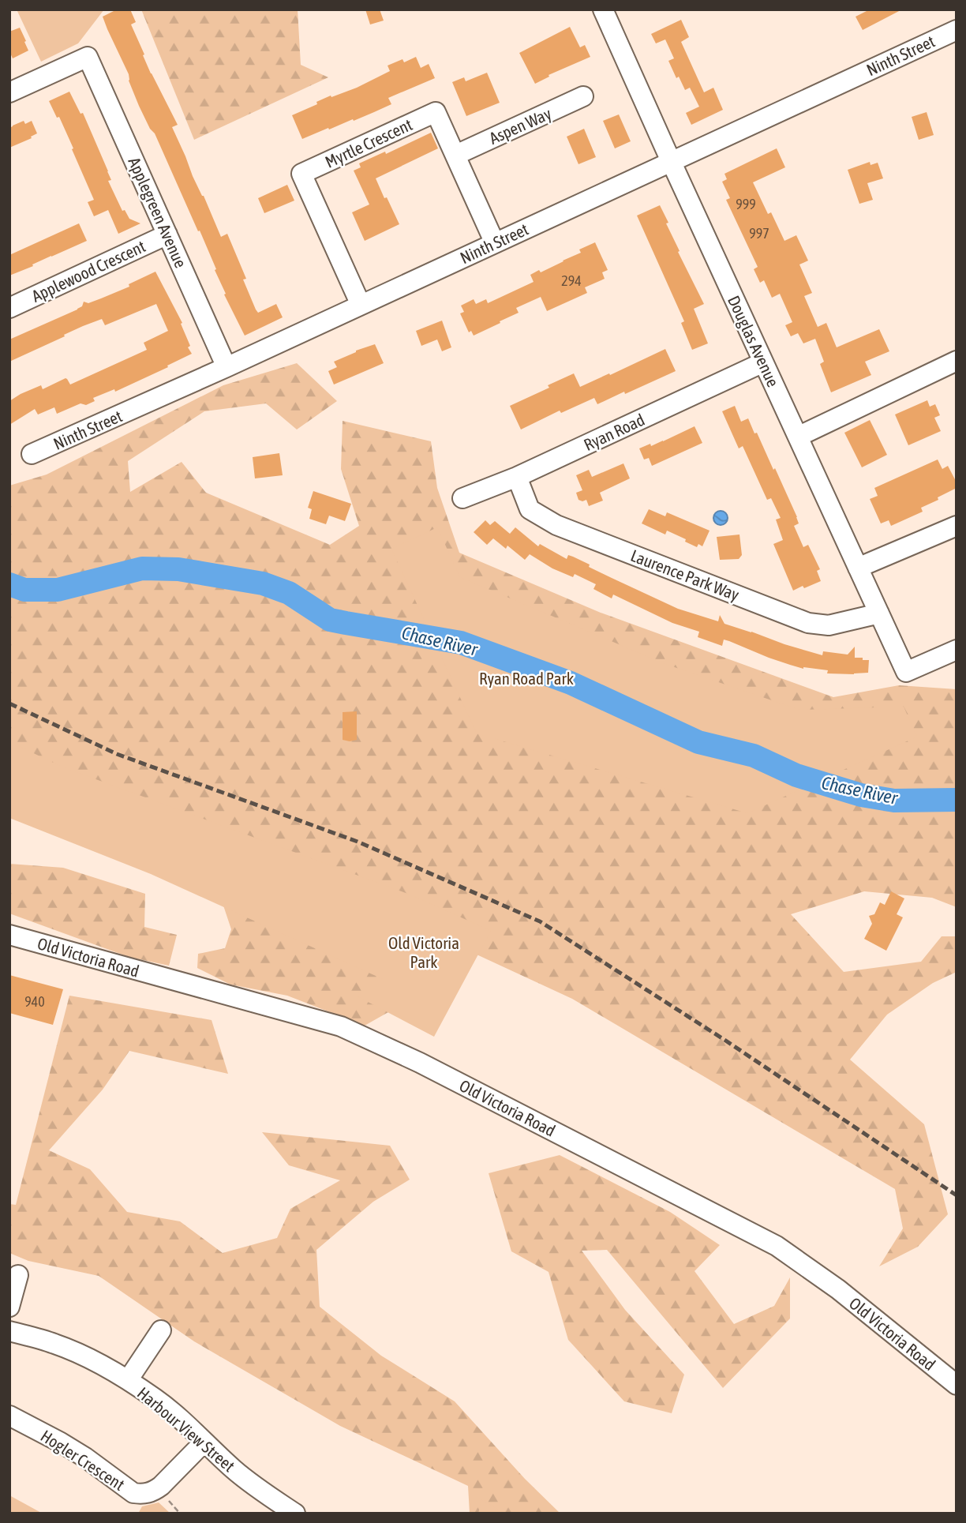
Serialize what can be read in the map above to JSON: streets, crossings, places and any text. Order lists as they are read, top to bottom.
{
  "streets": {
    "street": [
      "Ninth Street",
      "Aspen Way",
      "Myrtle Crescent",
      "Applegreen Avenue",
      "Applewood Crescent",
      "Douglas Avenue",
      "Ryan Road",
      "Laurence Park Way",
      "Old Victoria Road",
      "Harbour View Street",
      "Hogler Crescent"
    ]
  },
  "crossings": [
    ["Ninth Street", "Myrtle Crescent"],
    ["Ninth Street", "Applegreen Avenue"],
    ["Ninth Street", "Douglas Avenue"],
    ["Aspen Way", "Myrtle Crescent"],
    ["Applegreen Avenue", "Applewood Crescent"],
    ["Douglas Avenue", "Ryan Road"],
    ["Douglas Avenue", "Laurence Park Way"],
    ["Ryan Road", "Laurence Park Way"],
    ["Harbour View Street", "Hogler Crescent"]
  ],
  "water": ["Chase River"],
  "parks": ["Ryan Road Park", "Old Victoria Park"],
  "house_numbers": [
    "999",
    "997",
    "294",
    "940"
  ]
}
